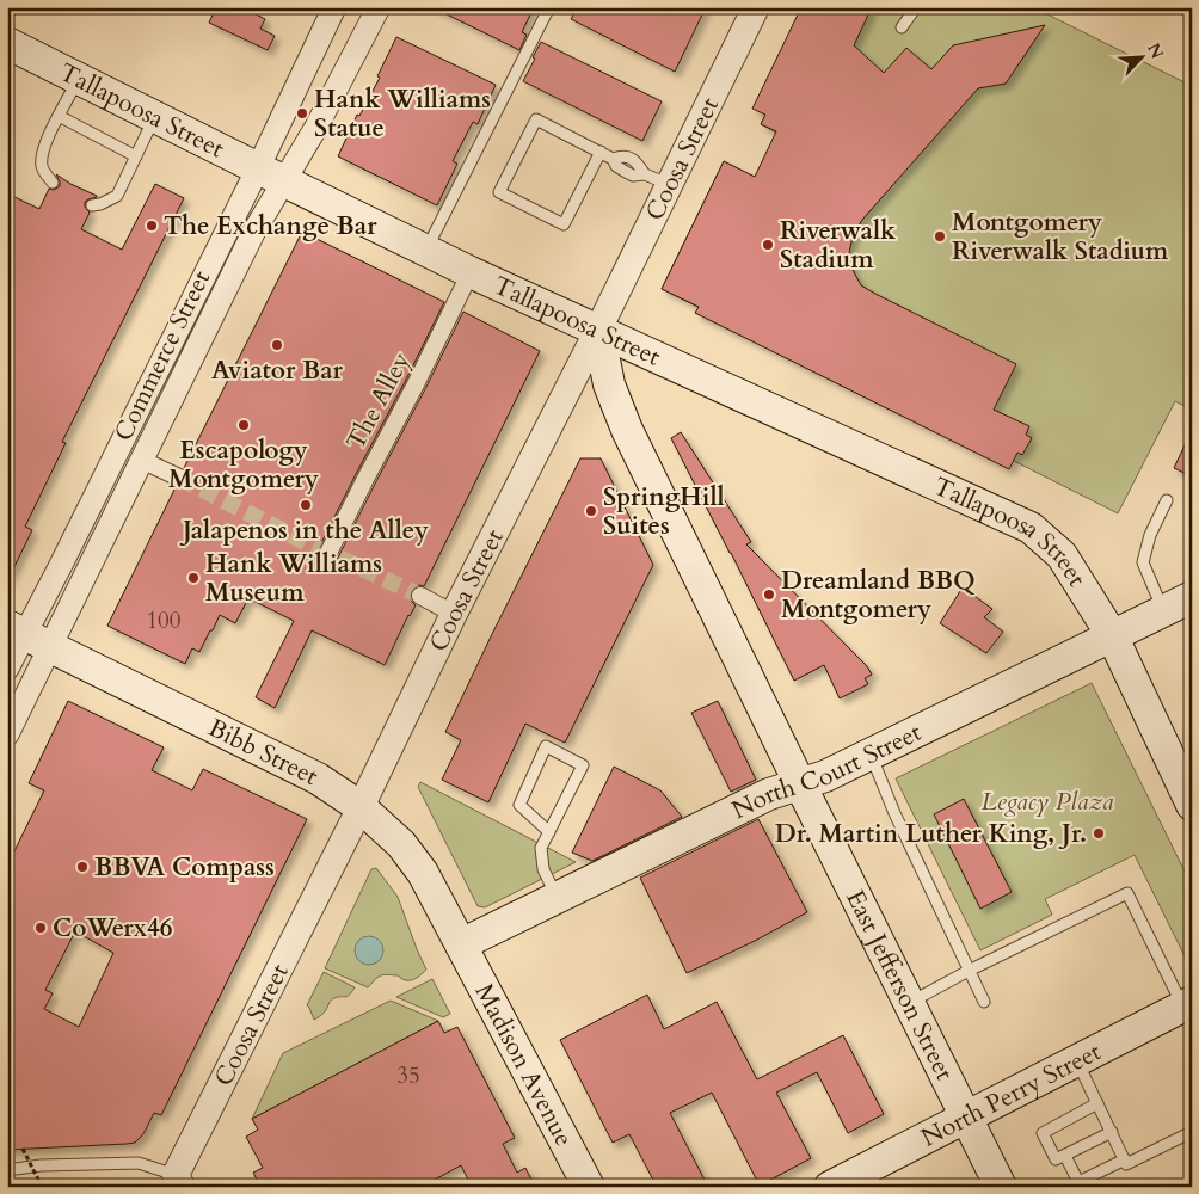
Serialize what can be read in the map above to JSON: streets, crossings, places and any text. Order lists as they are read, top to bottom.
{
  "streets": {
    "main road": [
      "Tallapoosa Street",
      "Bibb Street",
      "North Court Street",
      "East Jefferson Street",
      "Madison Avenue",
      "North Perry Street"
    ],
    "street": ["Coosa Street", "Commerce Street", "The Alley"]
  },
  "crossings": [
    ["Tallapoosa Street", "Coosa Street"],
    ["Tallapoosa Street", "Commerce Street"],
    ["Tallapoosa Street", "The Alley"],
    ["Tallapoosa Street", "North Court Street"],
    ["Tallapoosa Street", "East Jefferson Street"],
    ["Coosa Street", "Bibb Street"],
    ["Coosa Street", "East Jefferson Street"],
    ["Commerce Street", "Bibb Street"],
    ["Bibb Street", "North Court Street"],
    ["Bibb Street", "Madison Avenue"],
    ["North Court Street", "East Jefferson Street"],
    ["North Court Street", "Madison Avenue"],
    ["East Jefferson Street", "North Perry Street"]
  ],
  "parks": ["Legacy Plaza"],
  "places": [
    "Hank Williams Statue",
    "The Exchange Bar",
    "Montgomery Riverwalk Stadium",
    "Riverwalk Stadium",
    "Aviator Bar",
    "Escapology Montgomery",
    "Jalapenos in the Alley",
    "SpringHill Suites",
    "Hank Williams Museum",
    "Dreamland BBQ Montgomery",
    "Dr. Martin Luther King, Jr.",
    "BBVA Compass",
    "CoWerx46"
  ],
  "house_numbers": ["100", "35"],
  "north": "top right"
}
